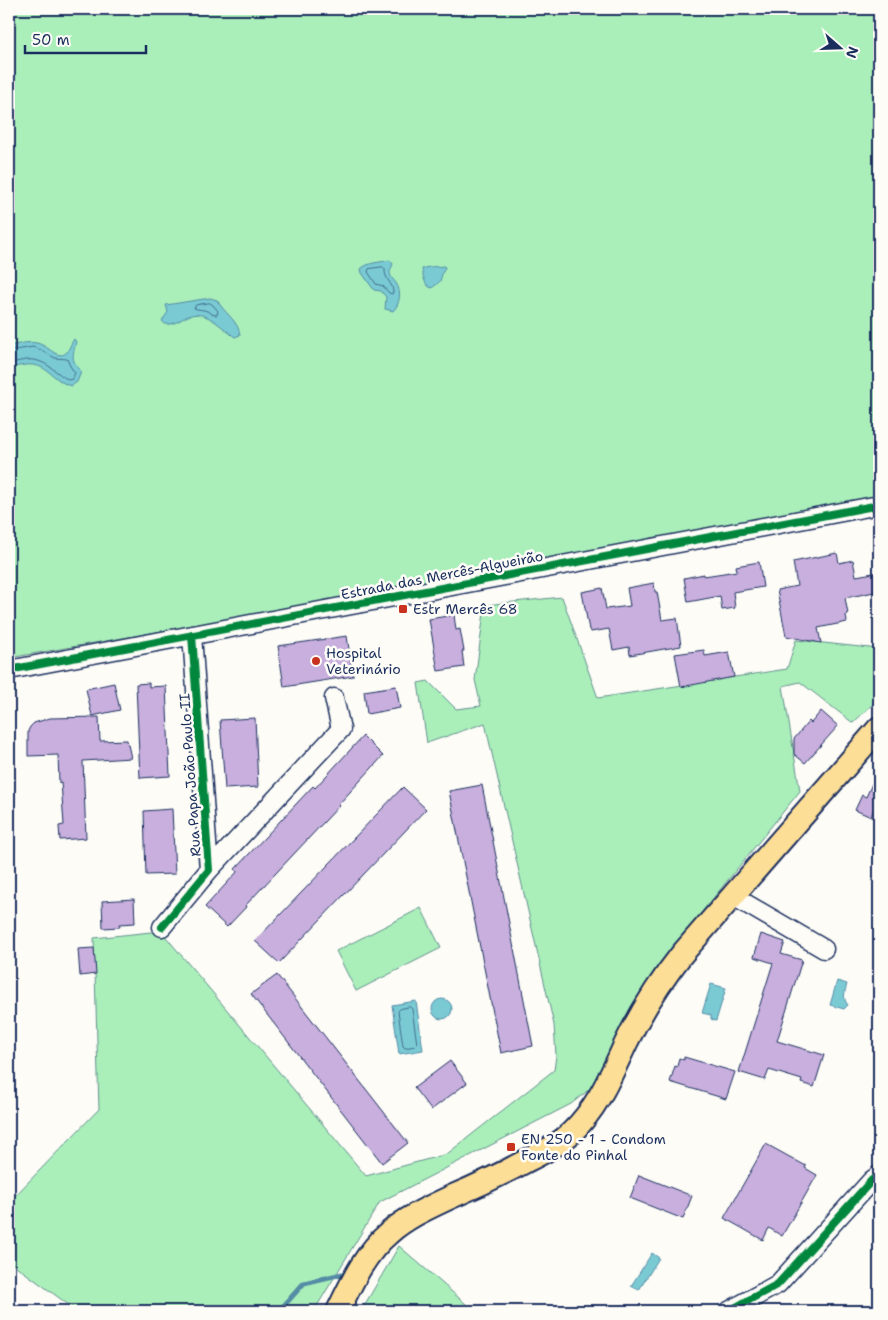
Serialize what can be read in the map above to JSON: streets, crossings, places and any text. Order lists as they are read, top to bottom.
{
  "streets": {
    "street": ["Estrada das Mercês-Algueirão", "Rua Papa João Paulo II"]
  },
  "crossings": [
    ["Estrada das Mercês-Algueirão", "Rua Papa João Paulo II"]
  ],
  "places": {
    "transit": ["Estr Mercês 68", "EN 250 - 1 - Condom Fonte do Pinhal"],
    "other": ["Hospital Veterinário"]
  },
  "scale_bar": "50 m",
  "north": "right"
}
